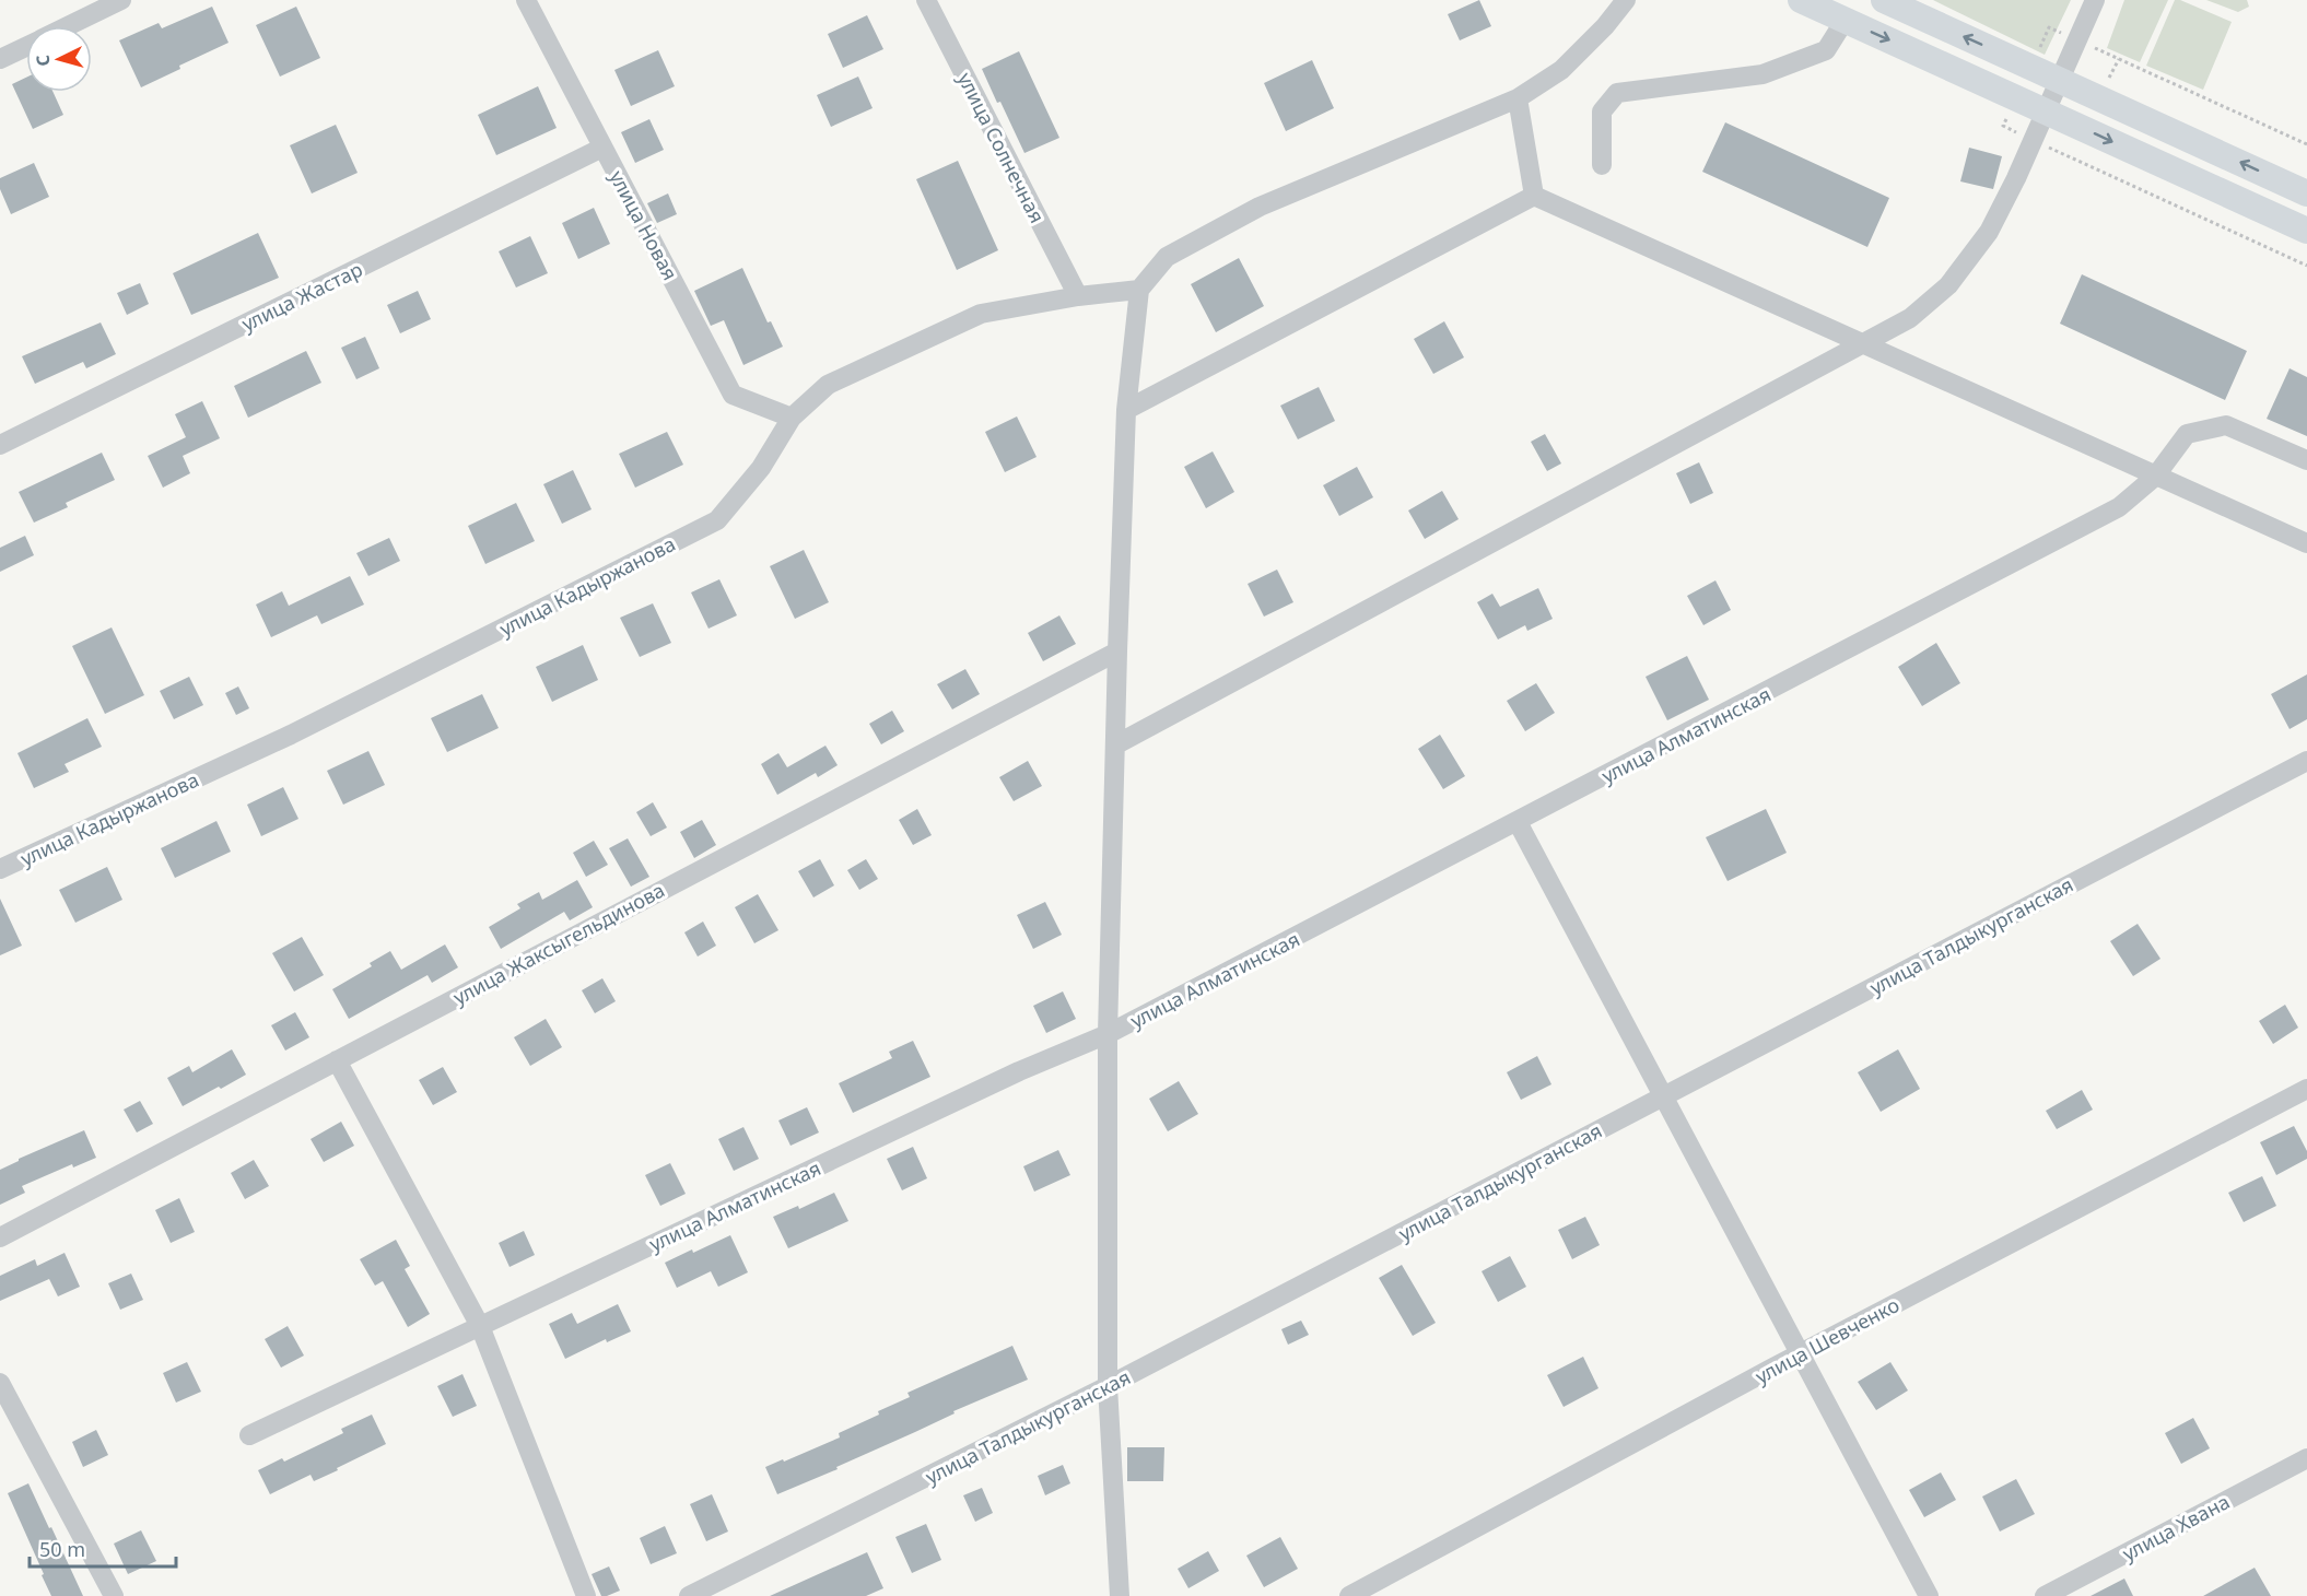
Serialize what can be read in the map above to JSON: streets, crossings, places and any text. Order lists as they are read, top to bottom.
{
  "streets": {
    "street": [
      "улица Солнечная",
      "улица Новая",
      "улица Жастар",
      "улица Кадыржанова",
      "улица Алматинская",
      "улица Талдыкурганская",
      "улица Жаксыгельдинова",
      "улица Шевченко",
      "улица Хвана"
    ]
  },
  "crossings": [
    ["улица Солнечная", "улица Кадыржанова"],
    ["улица Новая", "улица Жастар"],
    ["улица Новая", "улица Кадыржанова"]
  ],
  "scale_bar": "50 m",
  "north": "left"
}
